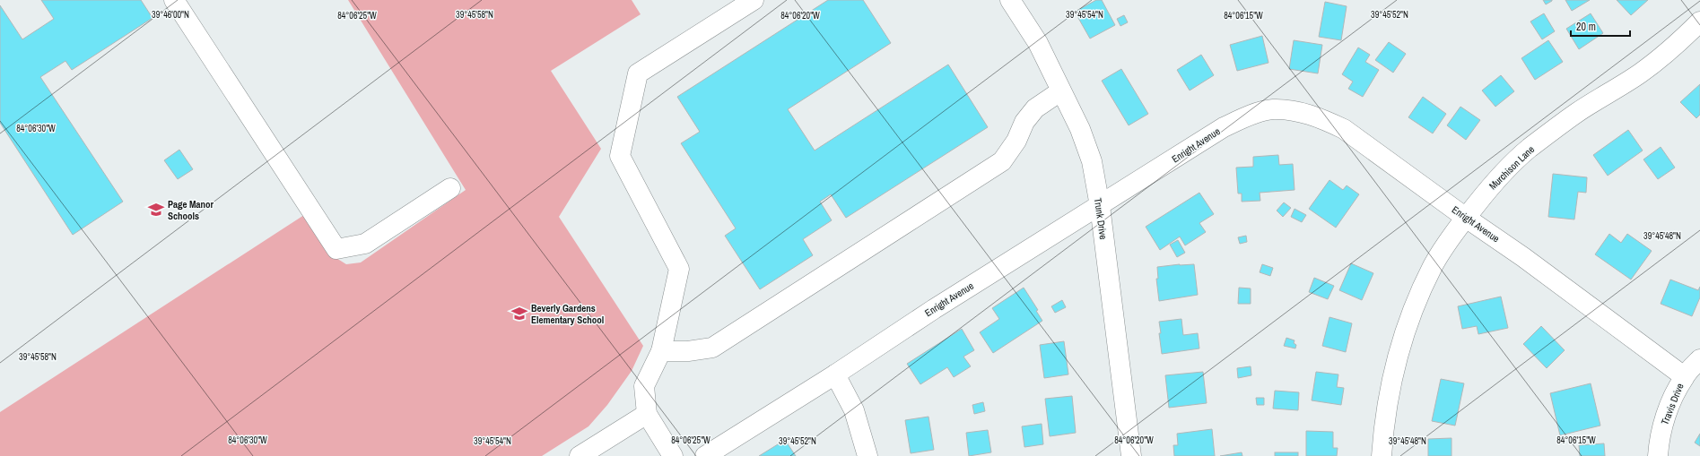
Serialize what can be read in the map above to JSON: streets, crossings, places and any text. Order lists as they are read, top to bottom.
{
  "streets": {
    "street": [
      "Enright Avenue",
      "Murchison Lane",
      "Trunk Drive",
      "Travis Drive"
    ]
  },
  "crossings": [
    ["Enright Avenue", "Murchison Lane"],
    ["Enright Avenue", "Trunk Drive"],
    ["Enright Avenue", "Travis Drive"]
  ],
  "places": {
    "school or university": ["Page Manor Schools", "Beverly Gardens Elementary School"]
  },
  "scale_bar": "20 m",
  "coordinates": [
    "39°46'00\"N",
    "39°45'58\"N",
    "39°45'54\"N",
    "39°45'52\"N",
    "84°06'25\"W",
    "84°06'20\"W",
    "84°06'15\"W",
    "84°06'30\"W",
    "39°45'48\"N"
  ]
}
